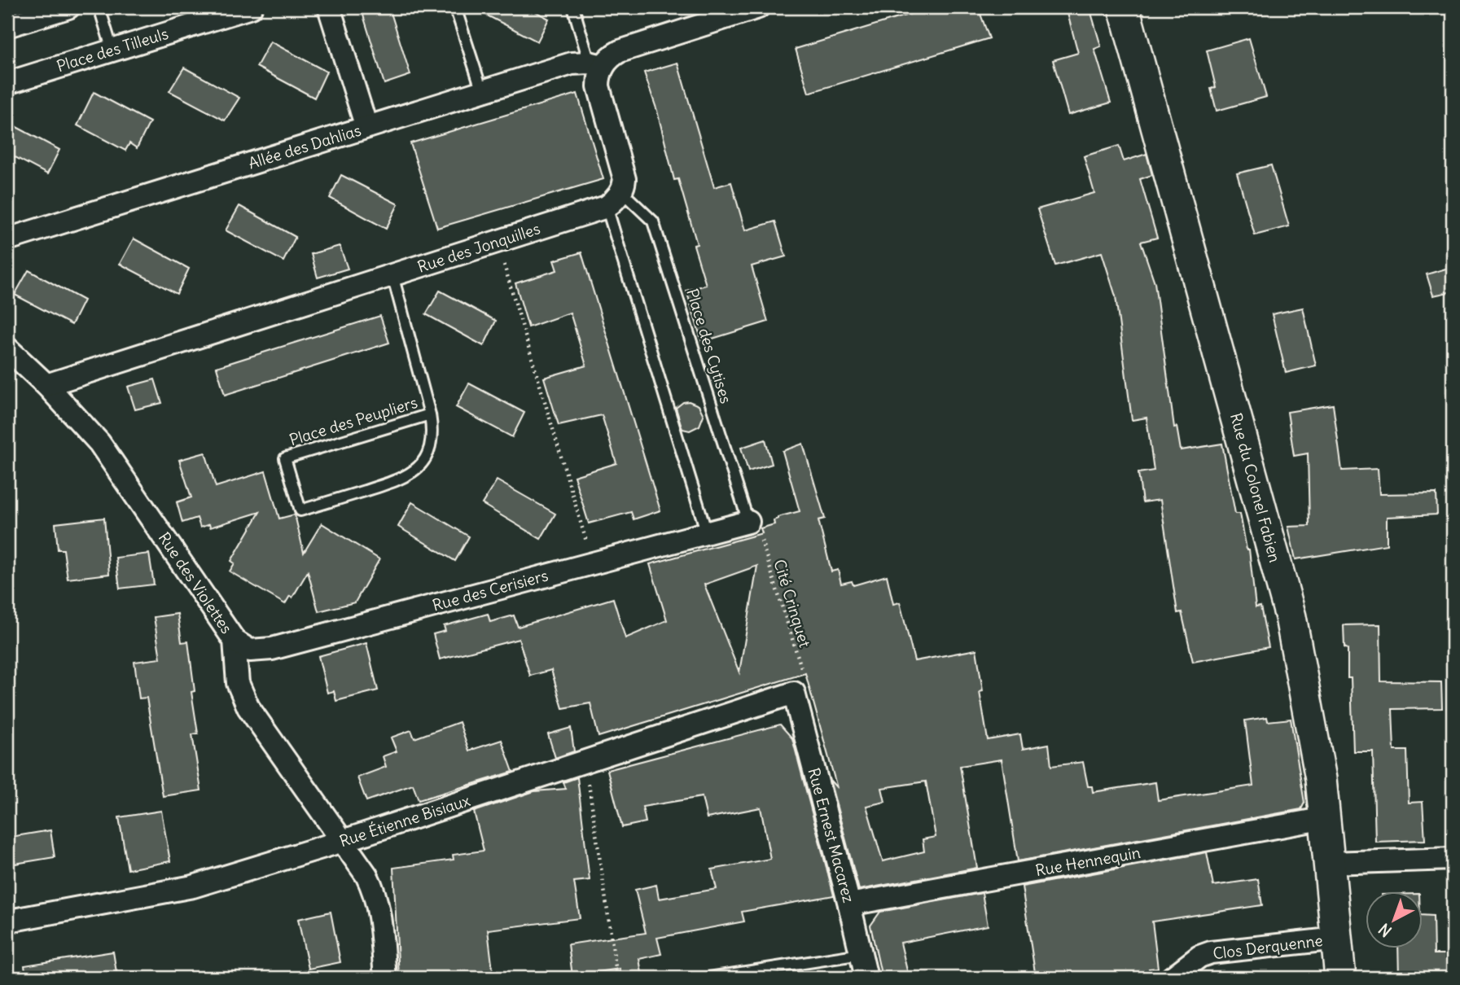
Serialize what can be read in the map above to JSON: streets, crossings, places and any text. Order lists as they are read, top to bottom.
{
  "streets": {
    "street": [
      "Place des Tilleuls",
      "Allée des Dahlias",
      "Rue des Jonquilles",
      "Rue du Colonel Fabien",
      "Rue des Violettes",
      "Rue des Cerisiers",
      "Rue Étienne Bisiaux",
      "Rue Ernest Macarez",
      "Rue Hennequin",
      "Clos Derquenne"
    ],
    "lane": ["Place des Cytises", "Place des Peupliers"],
    "path": ["Cité Crinquet"]
  },
  "crossings": [
    ["Rue des Jonquilles", "Place des Cytises"],
    ["Rue des Jonquilles", "Rue des Violettes"],
    ["Place des Cytises", "Rue des Cerisiers"],
    ["Place des Cytises", "Cité Crinquet"],
    ["Rue du Colonel Fabien", "Rue Hennequin"],
    ["Rue du Colonel Fabien", "Clos Derquenne"],
    ["Rue des Violettes", "Rue des Cerisiers"],
    ["Rue des Violettes", "Rue Étienne Bisiaux"],
    ["Rue des Cerisiers", "Cité Crinquet"],
    ["Cité Crinquet", "Rue Étienne Bisiaux"],
    ["Cité Crinquet", "Rue Ernest Macarez"],
    ["Rue Étienne Bisiaux", "Rue Ernest Macarez"],
    ["Rue Ernest Macarez", "Rue Hennequin"]
  ],
  "north": "bottom left"
}
